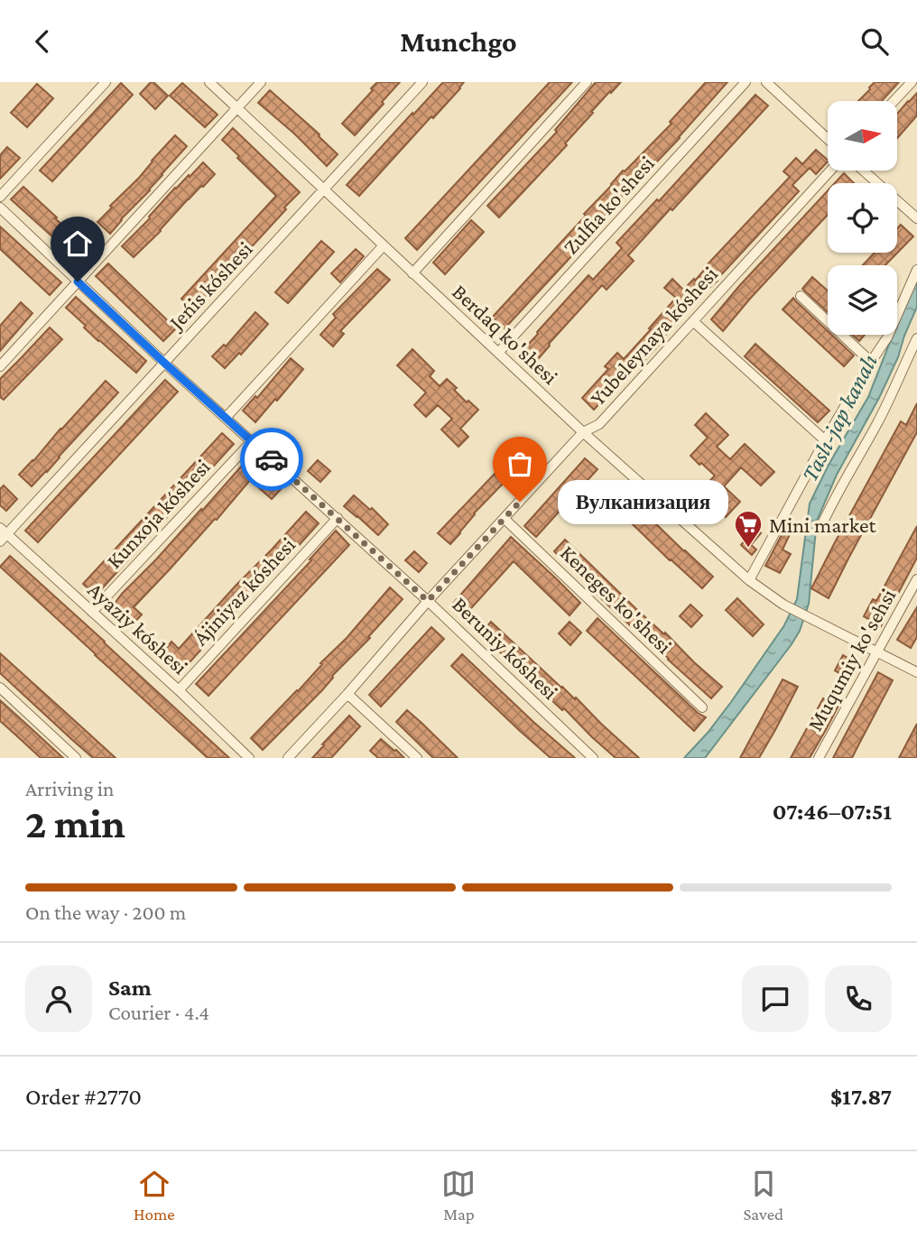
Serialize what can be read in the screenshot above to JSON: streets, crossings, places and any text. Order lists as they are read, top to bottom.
{
  "streets": {
    "street": [
      "Zulfia ko'shesi",
      "Jeńis kóshesi",
      "Berdaq ko'shesi",
      "Yubeleynaya kóshesi",
      "Kunxoja kóshesi",
      "Ájiniyaz kóshesi",
      "Keneges ko'shesi",
      "Ayaziy kóshesi",
      "Beruniy kóshesi",
      "Muqumiy ko'sehsi"
    ]
  },
  "crossings": [
    ["Zulfia ko'shesi", "Berdaq ko'shesi"],
    ["Jeńis kóshesi", "Berdaq ko'shesi"],
    ["Jeńis kóshesi", "Ayaziy kóshesi"],
    ["Jeńis kóshesi", "Beruniy kóshesi"],
    ["Berdaq ko'shesi", "Yubeleynaya kóshesi"],
    ["Berdaq ko'shesi", "Muqumiy ko'sehsi"],
    ["Yubeleynaya kóshesi", "Keneges ko'shesi"],
    ["Yubeleynaya kóshesi", "Beruniy kóshesi"],
    ["Kunxoja kóshesi", "Ayaziy kóshesi"],
    ["Kunxoja kóshesi", "Beruniy kóshesi"],
    ["Ájiniyaz kóshesi", "Ayaziy kóshesi"],
    ["Ájiniyaz kóshesi", "Beruniy kóshesi"]
  ],
  "water": ["Taslı-jap kanalı"],
  "places": {
    "other": ["Вулканизация"],
    "supermarket": ["Mini market"]
  },
  "north": "right",
  "page": {
    "header": "Munchgo",
    "bubble": "Вулканизация",
    "heading": ["2 min", "Arriving in", "07:46–07:51"],
    "panel": [
      "Sam",
      "Courier · 4.4",
      "Order #2770",
      "$17.87"
    ],
    "bar": "On the way · 200 m",
    "tabs": ["Home", "Map", "Saved"]
  }
}
